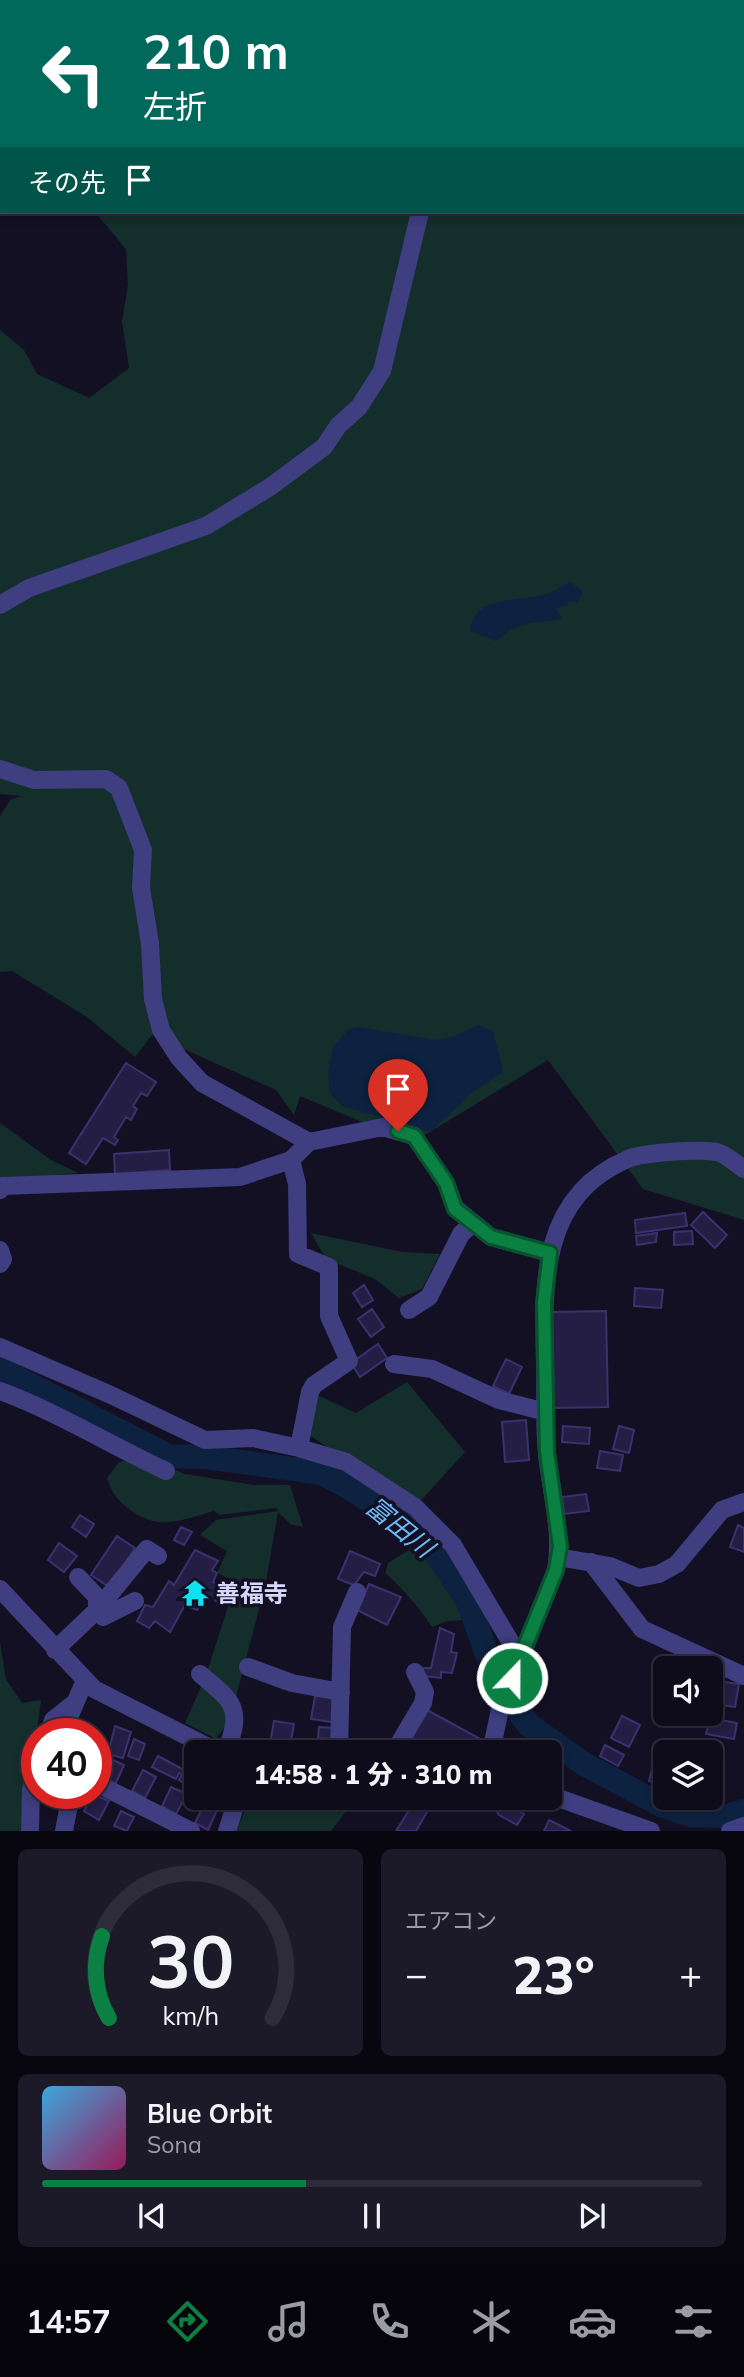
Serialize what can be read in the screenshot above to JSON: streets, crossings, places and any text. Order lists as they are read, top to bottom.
{
  "water": ["富田川"],
  "places": {
    "temple": ["善福寺"]
  },
  "page": {
    "turn": ["210 m", "左折"],
    "then": "その先",
    "limit": "40",
    "trip": "14:58 · 1 分 · 310 m",
    "tile": "エアコン",
    "heat": ["−", "23°", "+"],
    "song": ["Blue Orbit", "Sona"],
    "tabs": "14:57",
    "gauge": ["30", "km/h"]
  }
}
